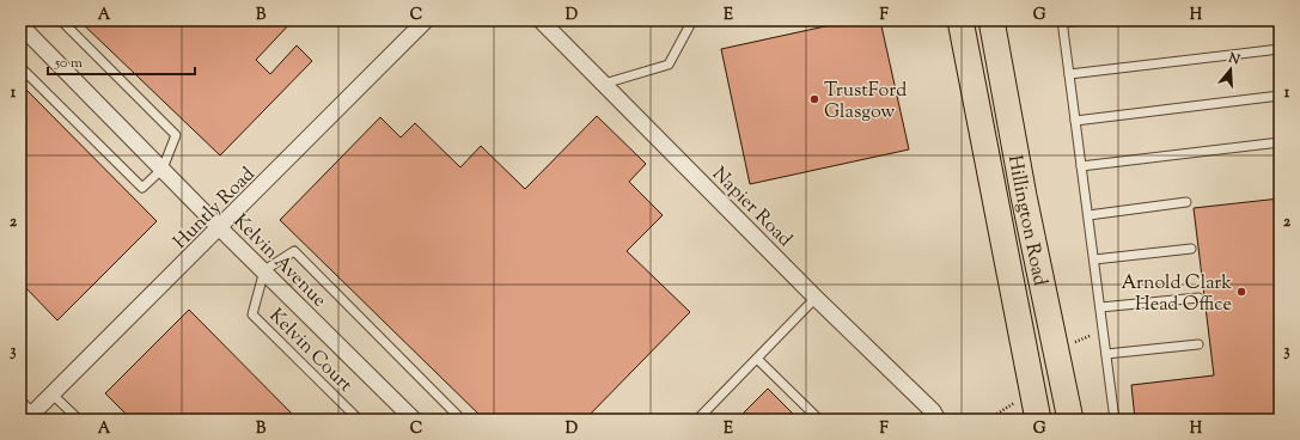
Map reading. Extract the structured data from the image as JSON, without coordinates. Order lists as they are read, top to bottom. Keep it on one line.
{"streets":{"main road":["Hillington Road"],"street":["Napier Road","Huntly Road","Kelvin Avenue"],"lane":["Kelvin Court"]},"crossings":[["Huntly Road","Kelvin Avenue"],["Kelvin Avenue","Kelvin Court"]],"places":["TrustFord Glasgow","Arnold Clark Head Office"],"scale_bar":"50 m","north":"top","grid":{"columns":["A","B","C","D","E","F","G","H"],"rows":["1","2","3"]}}
